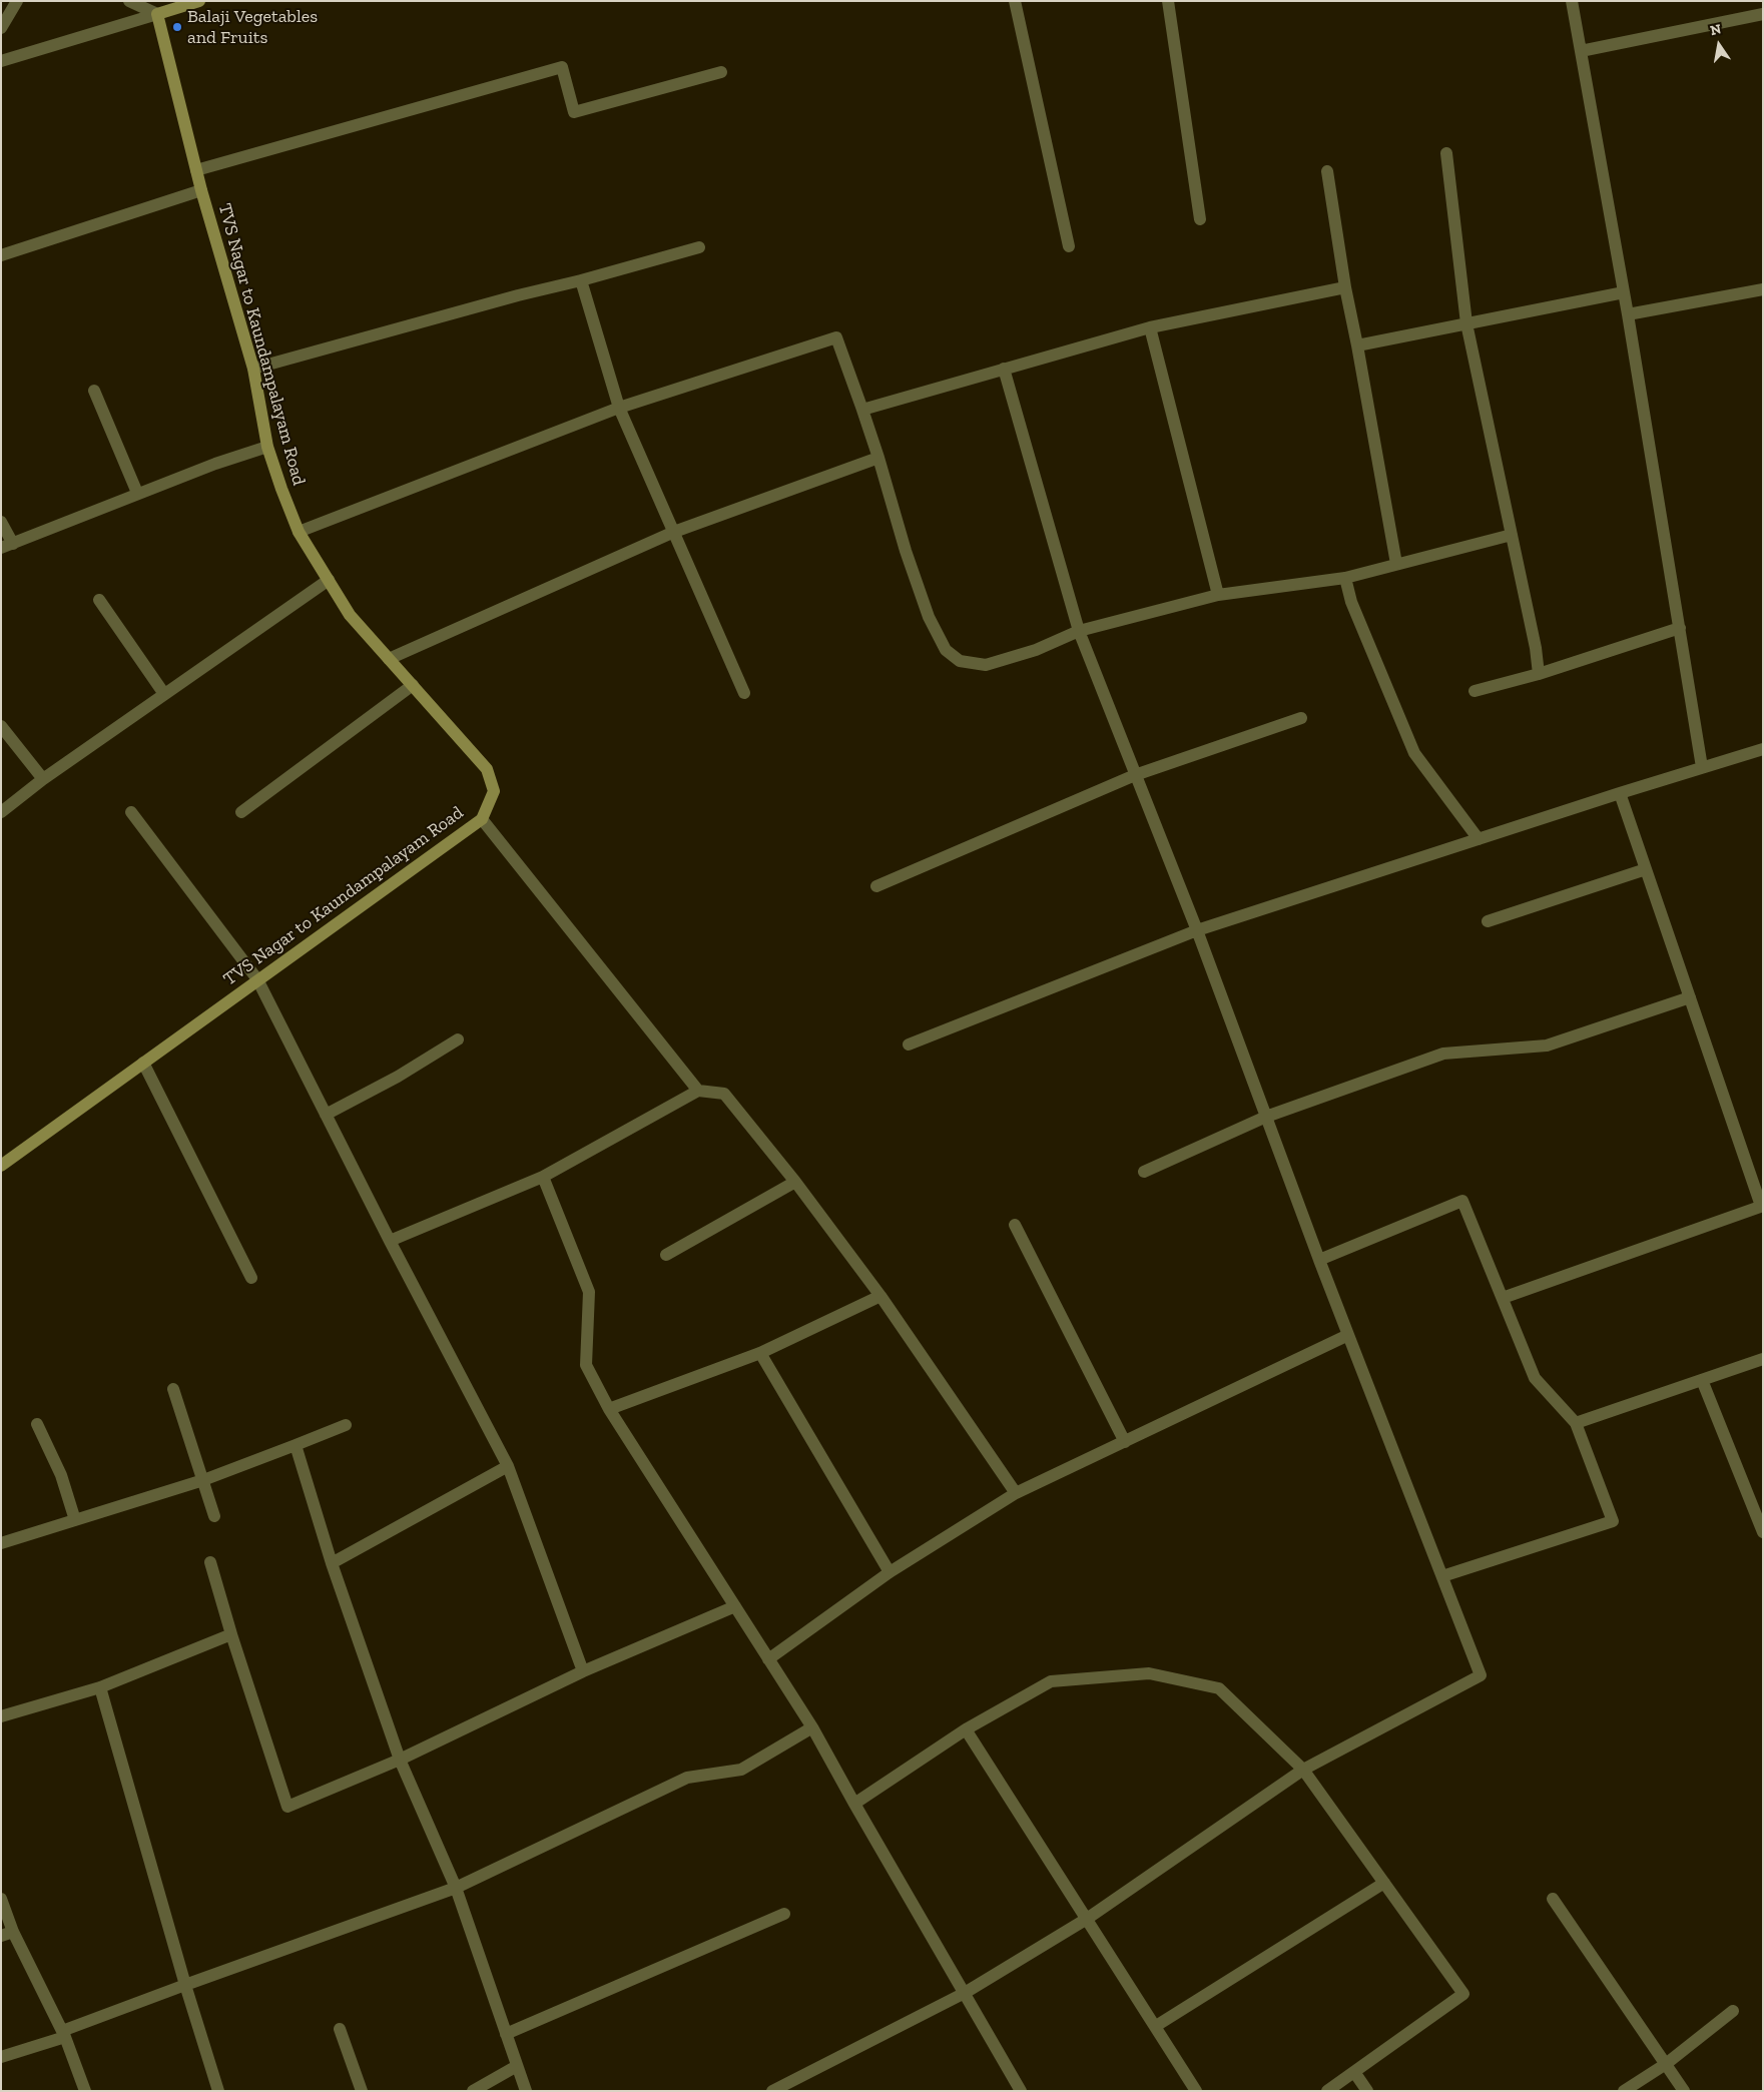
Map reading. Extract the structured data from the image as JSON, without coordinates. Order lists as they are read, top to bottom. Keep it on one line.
{"streets":{"street":["TVS Nagar to Kaundampalayam Road"]},"places":["Balaji Vegetables and Fruits"],"north":"top"}
